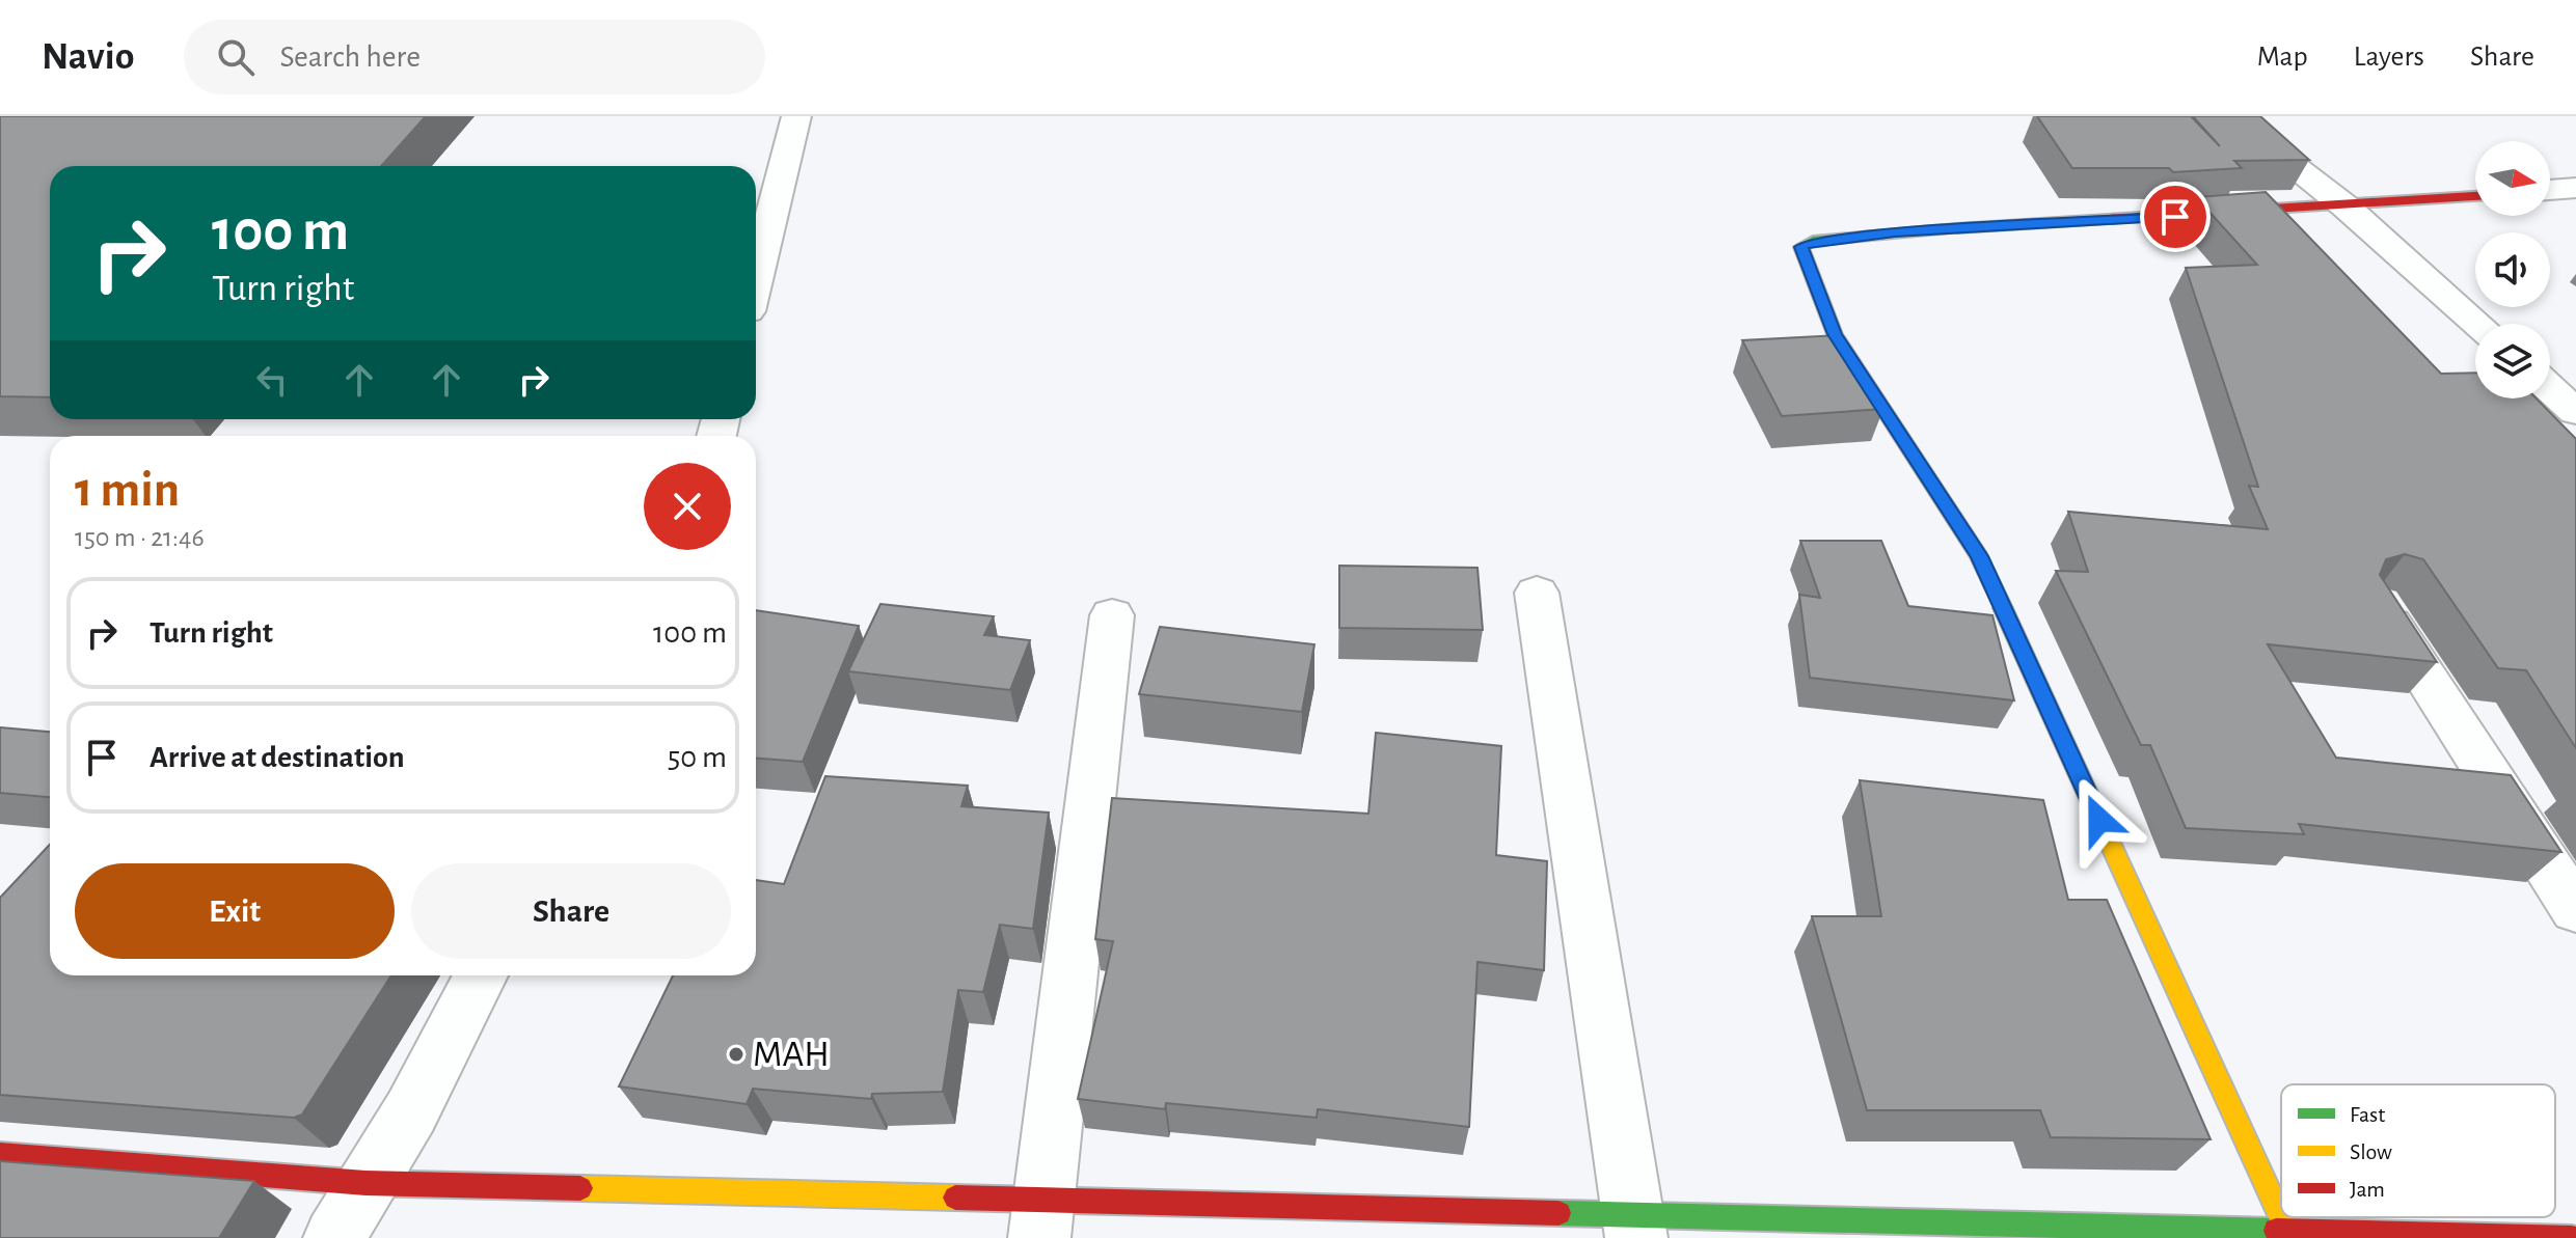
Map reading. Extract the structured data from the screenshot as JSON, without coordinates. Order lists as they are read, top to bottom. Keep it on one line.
{"places":["MAH"],"legend":["Fast","Slow","Jam"],"north":"right","page":{"header":"Navio","search":"Search here","nav":["Map","Layers","Share"],"turn":["100 m","Turn right"],"heading":["1 min","150 m · 21:46"],"list":[{"name":"Turn right","value":"100 m"},{"name":"Arrive at destination","value":"50 m"}],"buttons":["Exit","Share"]}}
